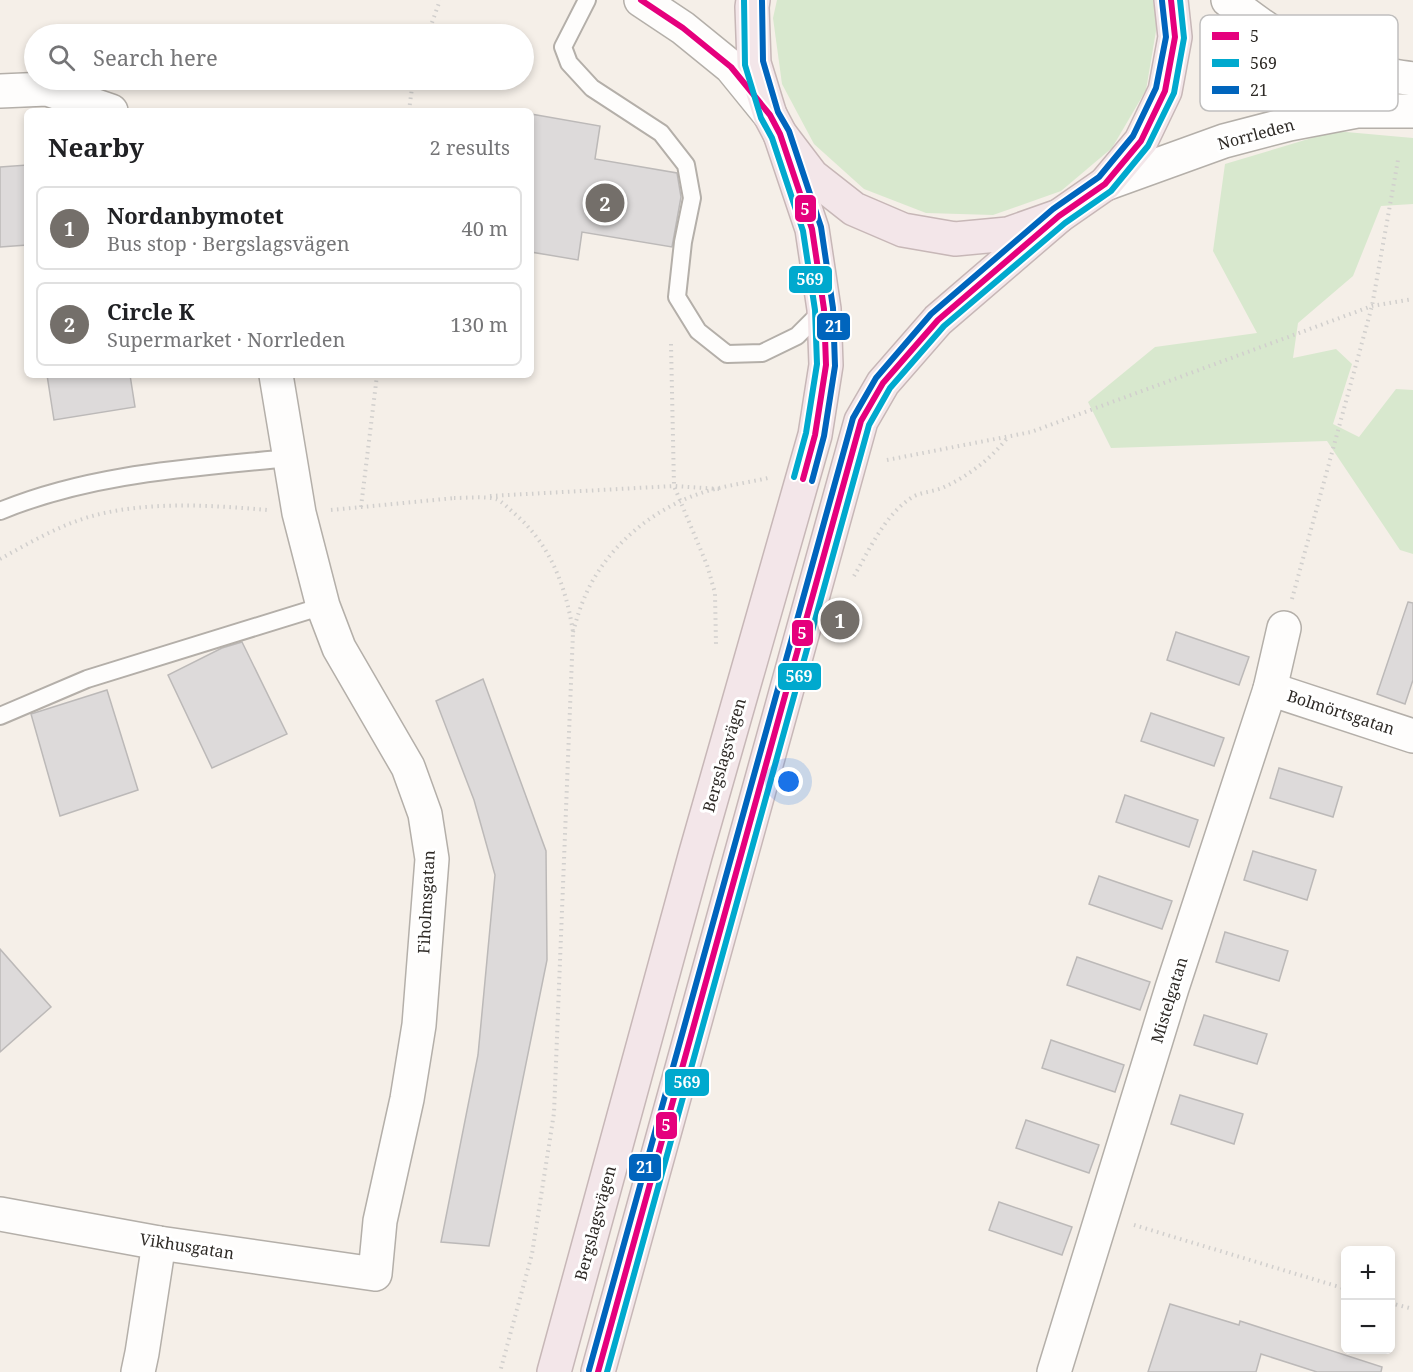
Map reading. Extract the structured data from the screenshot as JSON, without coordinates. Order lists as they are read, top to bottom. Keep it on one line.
{"streets":{"highway":["Bergslagsvägen"],"street":["Norrleden","Bolmörtsgatan","Fiholmsgatan","Mistelgatan","Vikhusgatan"]},"crossings":[["Bolmörtsgatan","Mistelgatan"],["Fiholmsgatan","Vikhusgatan"]],"lines":["transit line 5","transit line 569","transit line 21"],"legend":["5","569","21"],"page":{"search":"Search here","heading":["Nearby","2 results"],"pins":["2","1"],"list":[{"mark":"1","name":"Nordanbymotet","note":"Bus stop · Bergslagsvägen","value":"40 m"},{"mark":"2","name":"Circle K","note":"Supermarket · Norrleden","value":"130 m"}],"map_buttons":["+","−"]}}
